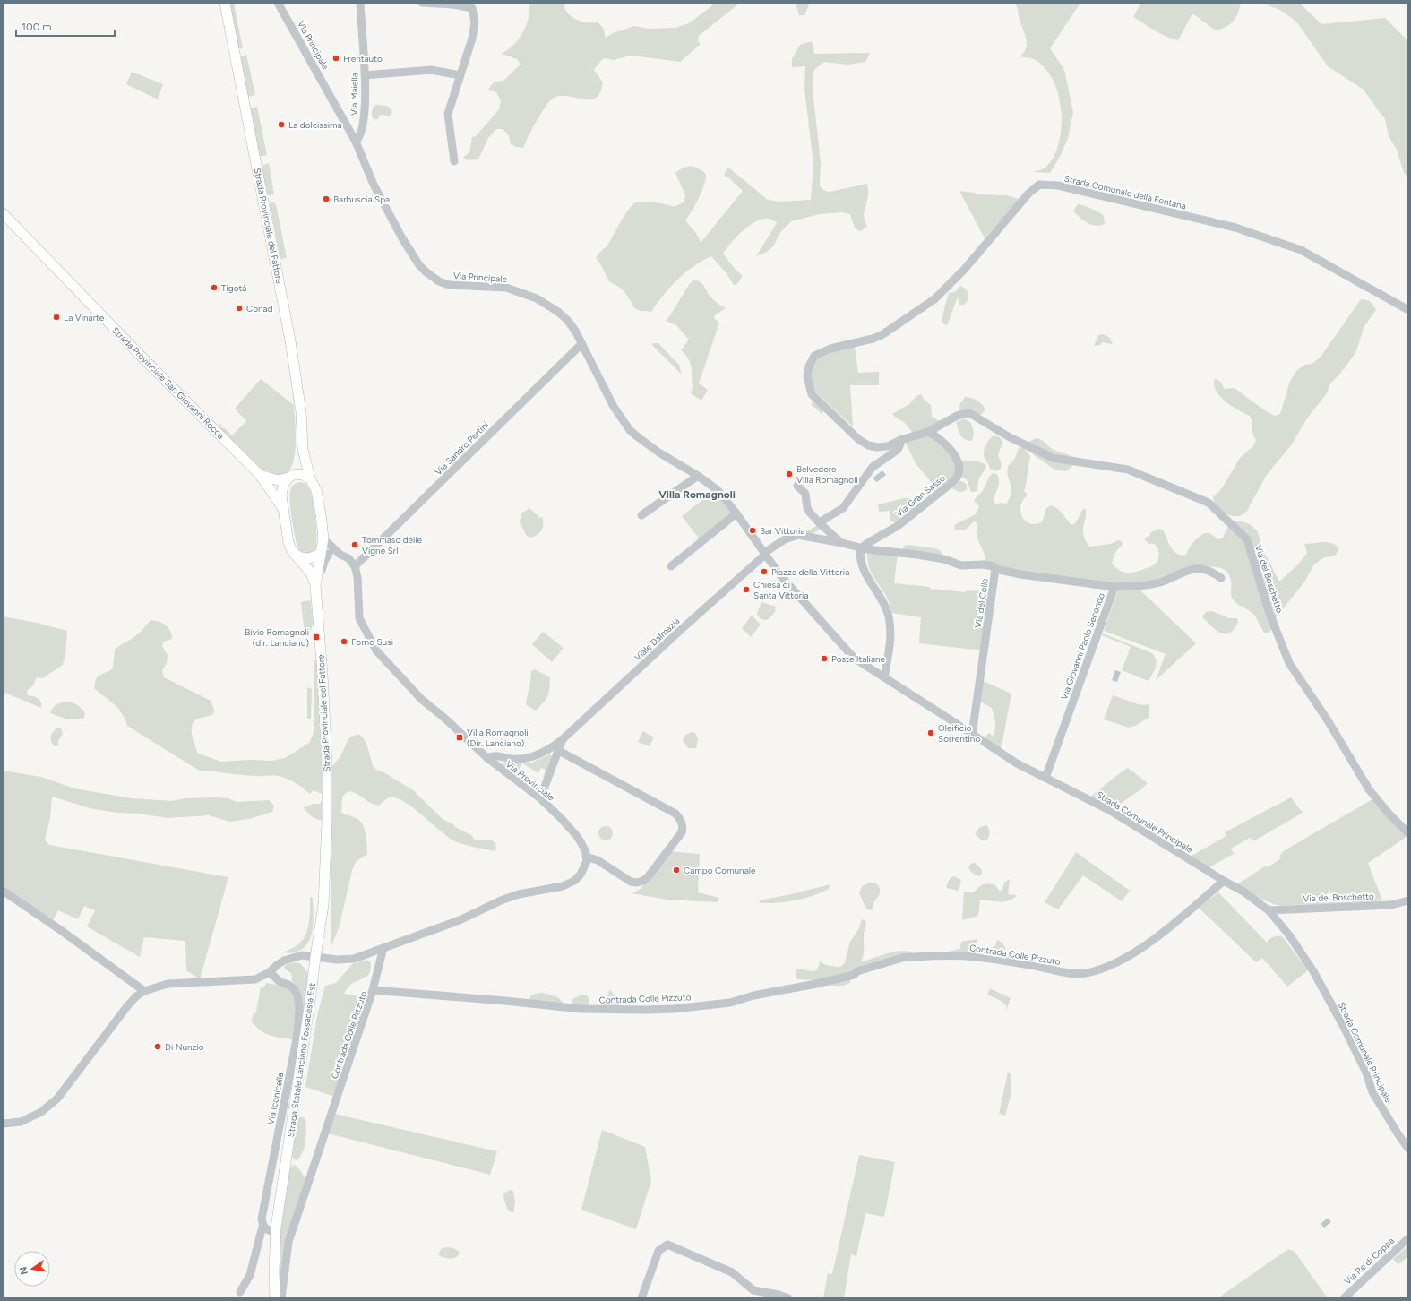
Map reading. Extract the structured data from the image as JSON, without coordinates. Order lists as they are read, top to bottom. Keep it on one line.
{"streets":{"main road":["Strada Provinciale del Fattore","Strada Provinciale San Giovanni Rocca","Strada Statale Lanciano Fossacesia Est"],"street":["Via Principale","Via Maiella","Strada Comunale della Fontana","Via Sandro Pertini","Via Gran Sasso","Via del Boschetto","Via del Colle","Viale Dalmazia","Via Giovanni Paolo Secondo","Via Provinciale","Strada Comunale Principale","Contrada Colle Pizzuto","Via Iconicella","Via Re di Coppa"]},"crossings":[["Via Principale","Via Maiella"],["Via Principale","Via Sandro Pertini"],["Via Principale","Viale Dalmazia"],["Via Principale","Strada Comunale Principale"],["Strada Provinciale del Fattore","Strada Provinciale San Giovanni Rocca"],["Strada Provinciale del Fattore","Strada Statale Lanciano Fossacesia Est"],["Via Sandro Pertini","Via Provinciale"],["Via Gran Sasso","Via del Boschetto"],["Via Gran Sasso","Via del Colle"],["Via del Boschetto","Strada Comunale Principale"],["Via del Colle","Viale Dalmazia"],["Via del Colle","Strada Comunale Principale"],["Viale Dalmazia","Via Provinciale"],["Viale Dalmazia","Strada Comunale Principale"],["Via Giovanni Paolo Secondo","Strada Comunale Principale"],["Strada Comunale Principale","Contrada Colle Pizzuto"]],"districts":["Villa Romagnoli"],"places":{"other":["Frentauto","La dolcissima","Barbuscia Spa","Tigotà","Conad","La Vinarte","Belvedere Villa Romagnoli","Bar Vittoria","Tommaso delle Vigne Srl","Piazza della Vittoria","Chiesa di Santa Vittoria","Forno Susi","Poste Italiane","Oleificio Sorrentino","Campo Comunale","Di Nunzio"],"transit":["Bivio Romagnoli (dir. Lanciano)","Villa Romagnoli (Dir. Lanciano)"]},"scale_bar":"100 m","north":"left"}
